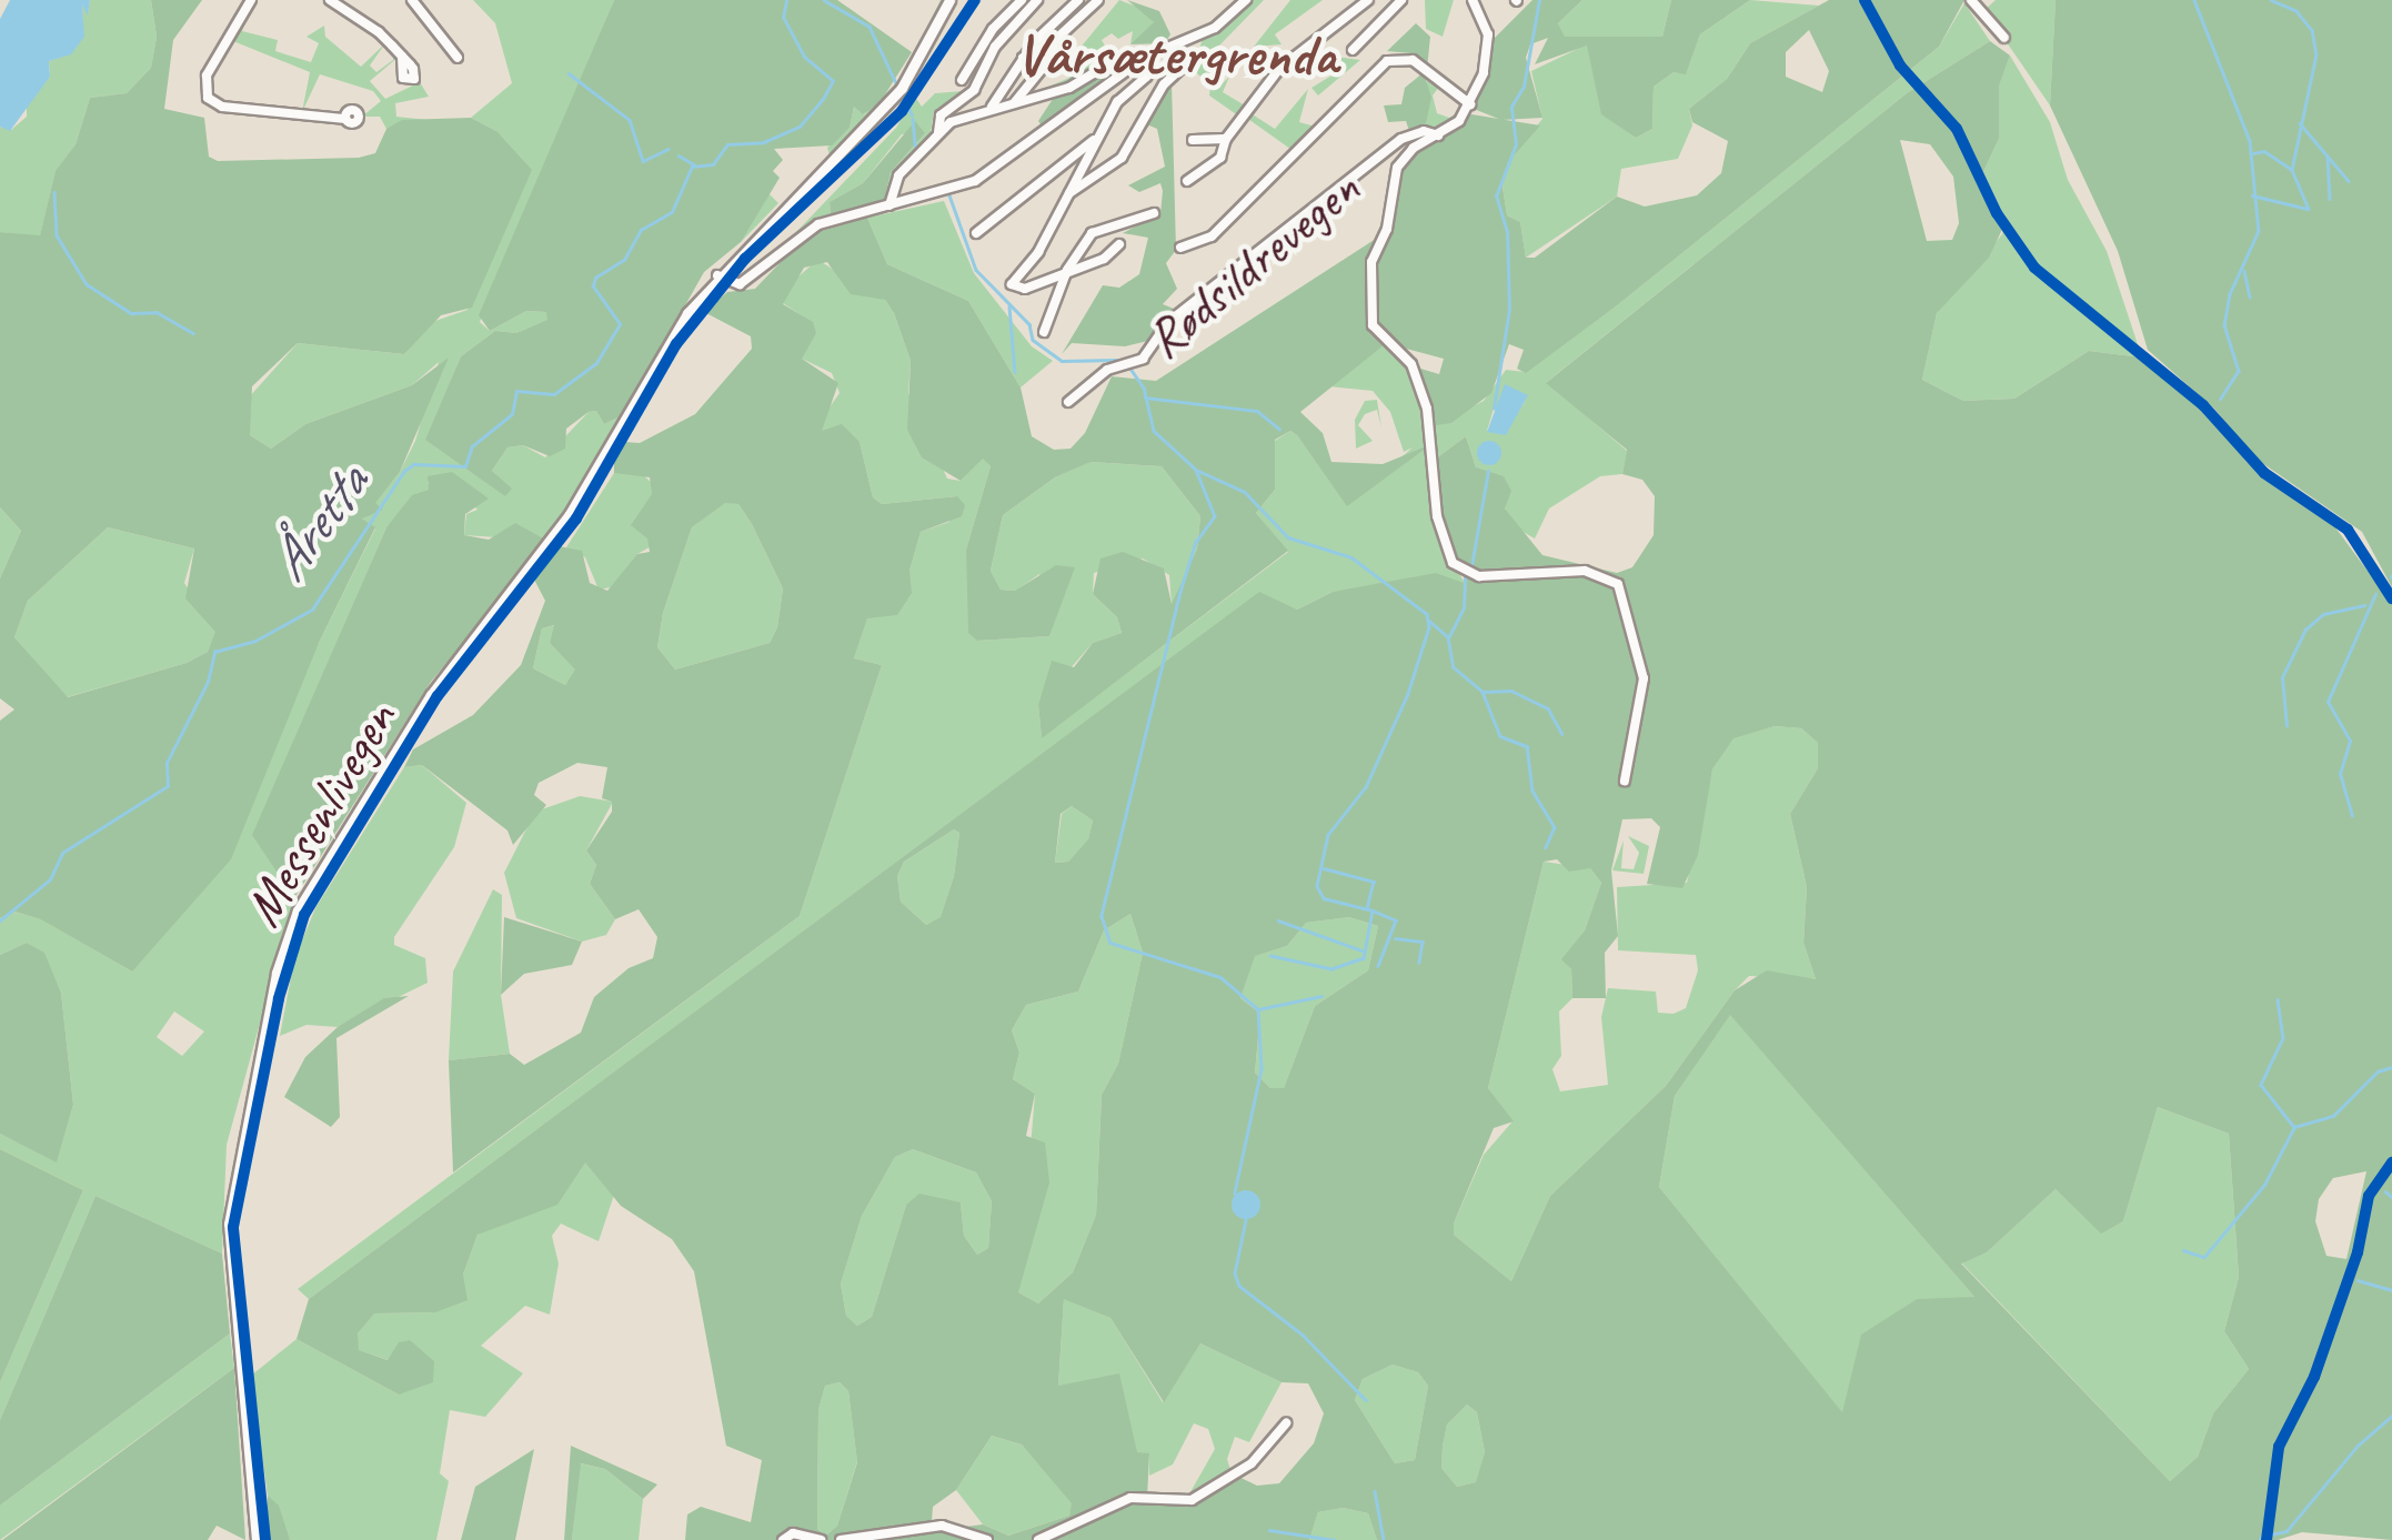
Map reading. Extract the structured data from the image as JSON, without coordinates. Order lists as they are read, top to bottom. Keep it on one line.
{"streets":{"main road":["Messenlivegen"],"street":["Rødsildrevegen"]},"districts":["Vårsætergrenda"],"water":["Åretta"]}
